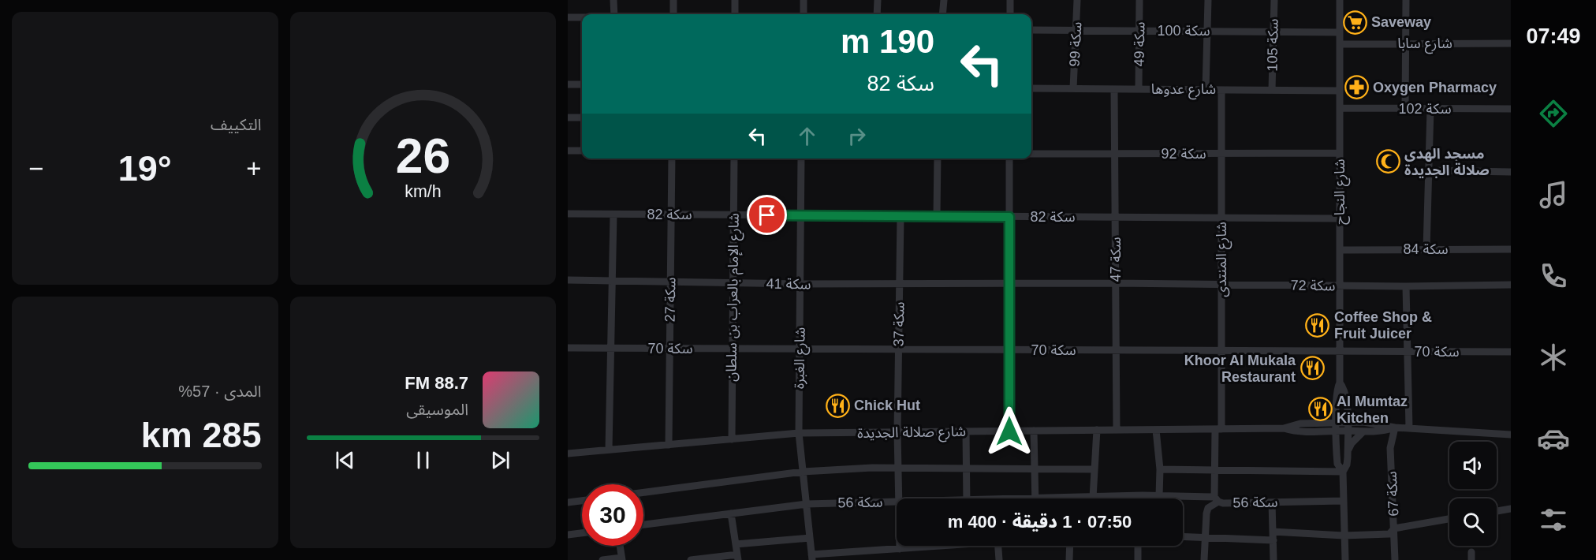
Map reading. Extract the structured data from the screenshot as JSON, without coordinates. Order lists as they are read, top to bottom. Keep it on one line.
{"streets":{"street":["سكة 100","شارع سابا","سكة 99","سكة 49","سكة 105","شارع عدوها","سكة 102","سكة 92","شارع النجاح","سكة 82","سكة 84","سكة 47","شارع المنتدى","سكة 41","سكة 72","شارع الإمام بالعراب بن سلطان","سكة 27","سكة 37","سكة 70","شارع الغبرة","شارع صلالة الجديدة","سكة 67","سكة 56"]},"crossings":[["سكة 100","سكة 99"],["سكة 100","سكة 49"],["سكة 100","سكة 105"],["سكة 100","شارع النجاح"],["شارع سابا","شارع النجاح"],["سكة 99","شارع عدوها"],["سكة 49","شارع عدوها"],["سكة 105","شارع عدوها"],["شارع عدوها","شارع النجاح"],["شارع عدوها","سكة 47"],["شارع عدوها","شارع المنتدى"],["سكة 102","شارع النجاح"],["سكة 92","شارع النجاح"],["سكة 92","سكة 47"],["سكة 92","شارع المنتدى"],["شارع النجاح","سكة 82"],["شارع النجاح","سكة 84"],["شارع النجاح","سكة 72"],["شارع النجاح","سكة 70"],["شارع النجاح","شارع صلالة الجديدة"],["شارع النجاح","سكة 56"],["سكة 82","سكة 47"],["سكة 82","شارع المنتدى"],["سكة 82","شارع الإمام بالعراب بن سلطان"],["سكة 82","سكة 27"],["سكة 82","سكة 37"],["سكة 82","شارع الغبرة"],["سكة 47","سكة 41"],["سكة 47","سكة 72"],["سكة 47","سكة 70"],["سكة 47","شارع صلالة الجديدة"],["شارع المنتدى","سكة 72"],["شارع المنتدى","سكة 70"],["شارع المنتدى","شارع صلالة الجديدة"],["شارع المنتدى","سكة 56"],["سكة 41","سكة 72"],["سكة 41","شارع الإمام بالعراب بن سلطان"],["سكة 41","سكة 27"],["سكة 41","سكة 37"],["سكة 41","شارع الغبرة"],["شارع الإمام بالعراب بن سلطان","سكة 70"],["شارع الإمام بالعراب بن سلطان","شارع صلالة الجديدة"],["سكة 27","سكة 70"],["سكة 27","شارع صلالة الجديدة"],["سكة 37","سكة 70"],["سكة 37","شارع صلالة الجديدة"],["سكة 70","شارع الغبرة"],["شارع الغبرة","شارع صلالة الجديدة"],["شارع الغبرة","سكة 56"],["شارع صلالة الجديدة","سكة 67"]],"places":{"supermarket":["Saveway"],"pharmacy":["Oxygen Pharmacy"],"mosque":["مسجد الهدى صلالة الجديدة"],"restaurant":["Coffee Shop & Fruit Juicer","Khoor Al Mukala Restaurant","Chick Hut","Al Mumtaz Kitchen"]},"page":{"tabs":"07:49","tile":["التكييف",["المدى · 57%","285 km"]],"turn":["190 m","سكة 82"],"heat":["−","19°","+"],"song":["88.7 FM","الموسيقى"],"limit":"30","trip":"07:50 · 1 دقيقة · 400 m","gauge":["26","km/h"]}}
